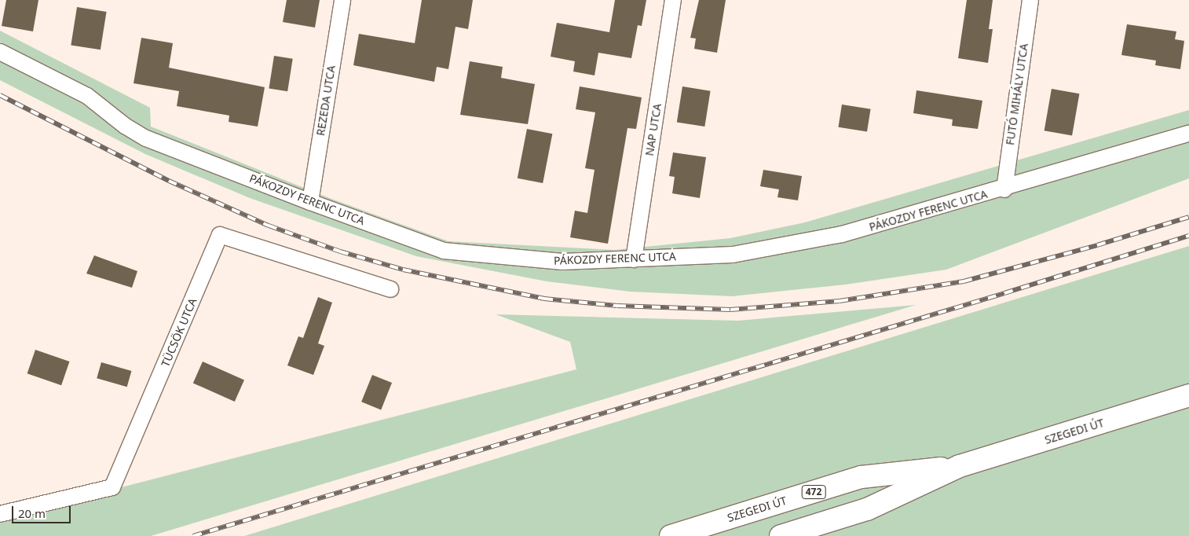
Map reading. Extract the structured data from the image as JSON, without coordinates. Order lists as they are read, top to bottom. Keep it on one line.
{"streets":{"main road":["SZEGEDI ÚT","472"],"street":["FUTÓ MIHÁLY UTCA","REZEDA UTCA","NAP UTCA","PÁKOZDY FERENC UTCA","TÜCSÖK UTCA"]},"crossings":[["FUTÓ MIHÁLY UTCA","PÁKOZDY FERENC UTCA"],["REZEDA UTCA","PÁKOZDY FERENC UTCA"],["NAP UTCA","PÁKOZDY FERENC UTCA"]],"scale_bar":"20 m"}
